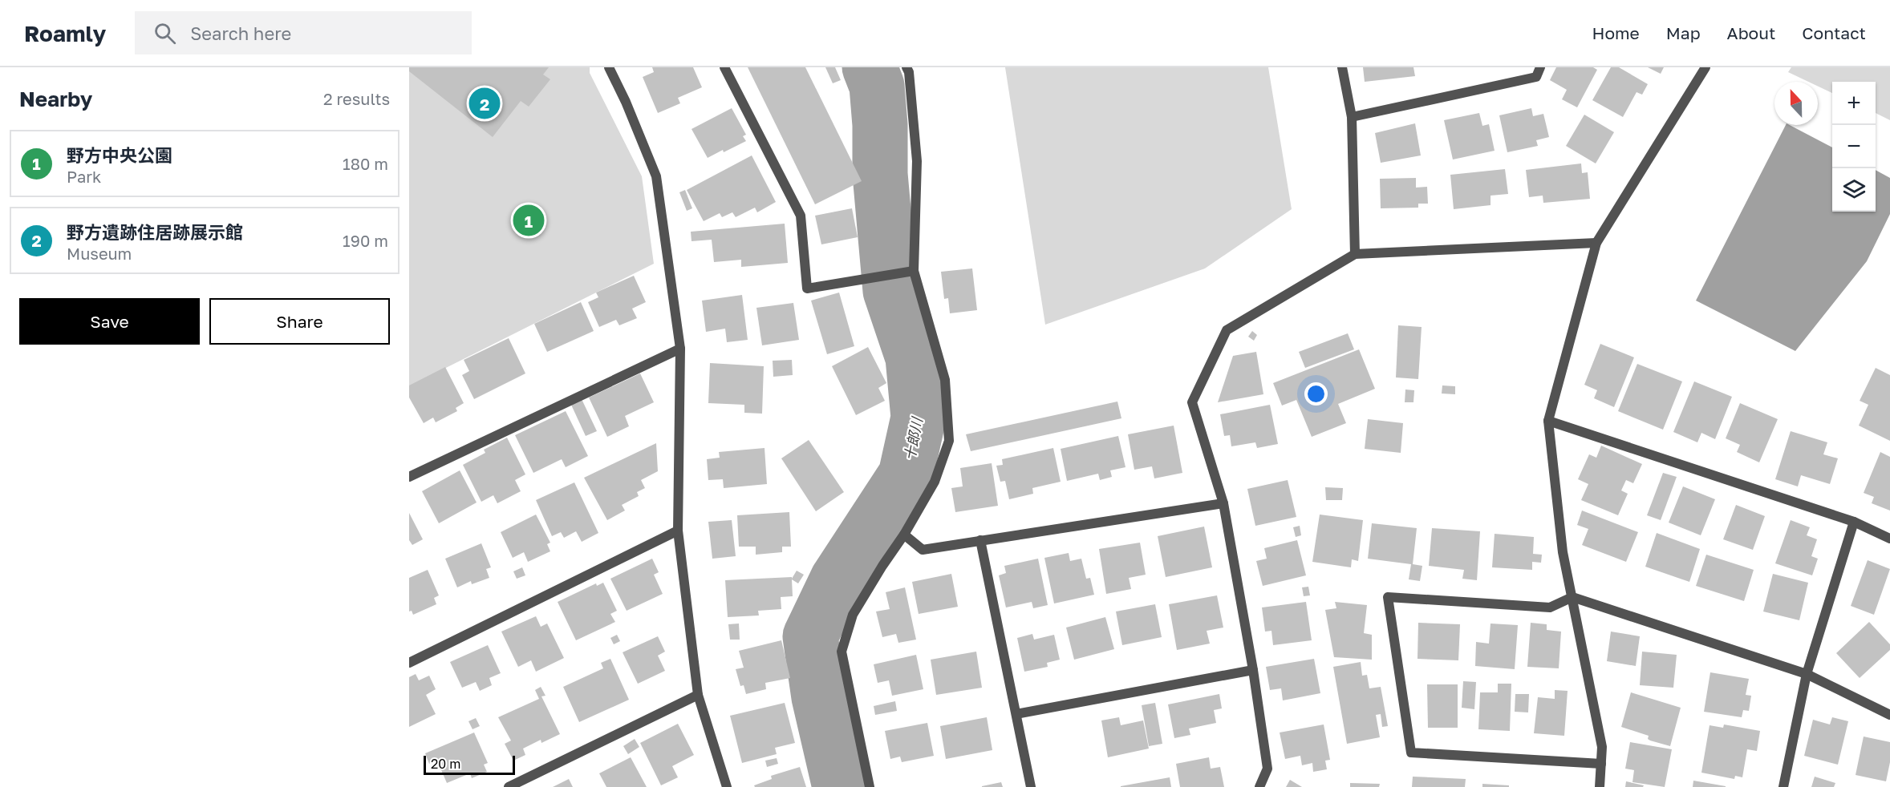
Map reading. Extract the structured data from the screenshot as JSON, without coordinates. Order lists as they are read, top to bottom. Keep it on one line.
{"water":["十郎川"],"scale_bar":"20 m","north":"top","page":{"header":"Roamly","search":"Search here","nav":["Home","Map","About","Contact"],"heading":["Nearby","2 results"],"map_buttons":["+","−"],"pins":["2","1"],"list":[{"mark":"1","name":"野方中央公園","note":"Park","value":"180 m"},{"mark":"2","name":"野方遺跡住居跡展示館","note":"Museum","value":"190 m"}],"buttons":["Save","Share"],"scale":"20 m"}}
